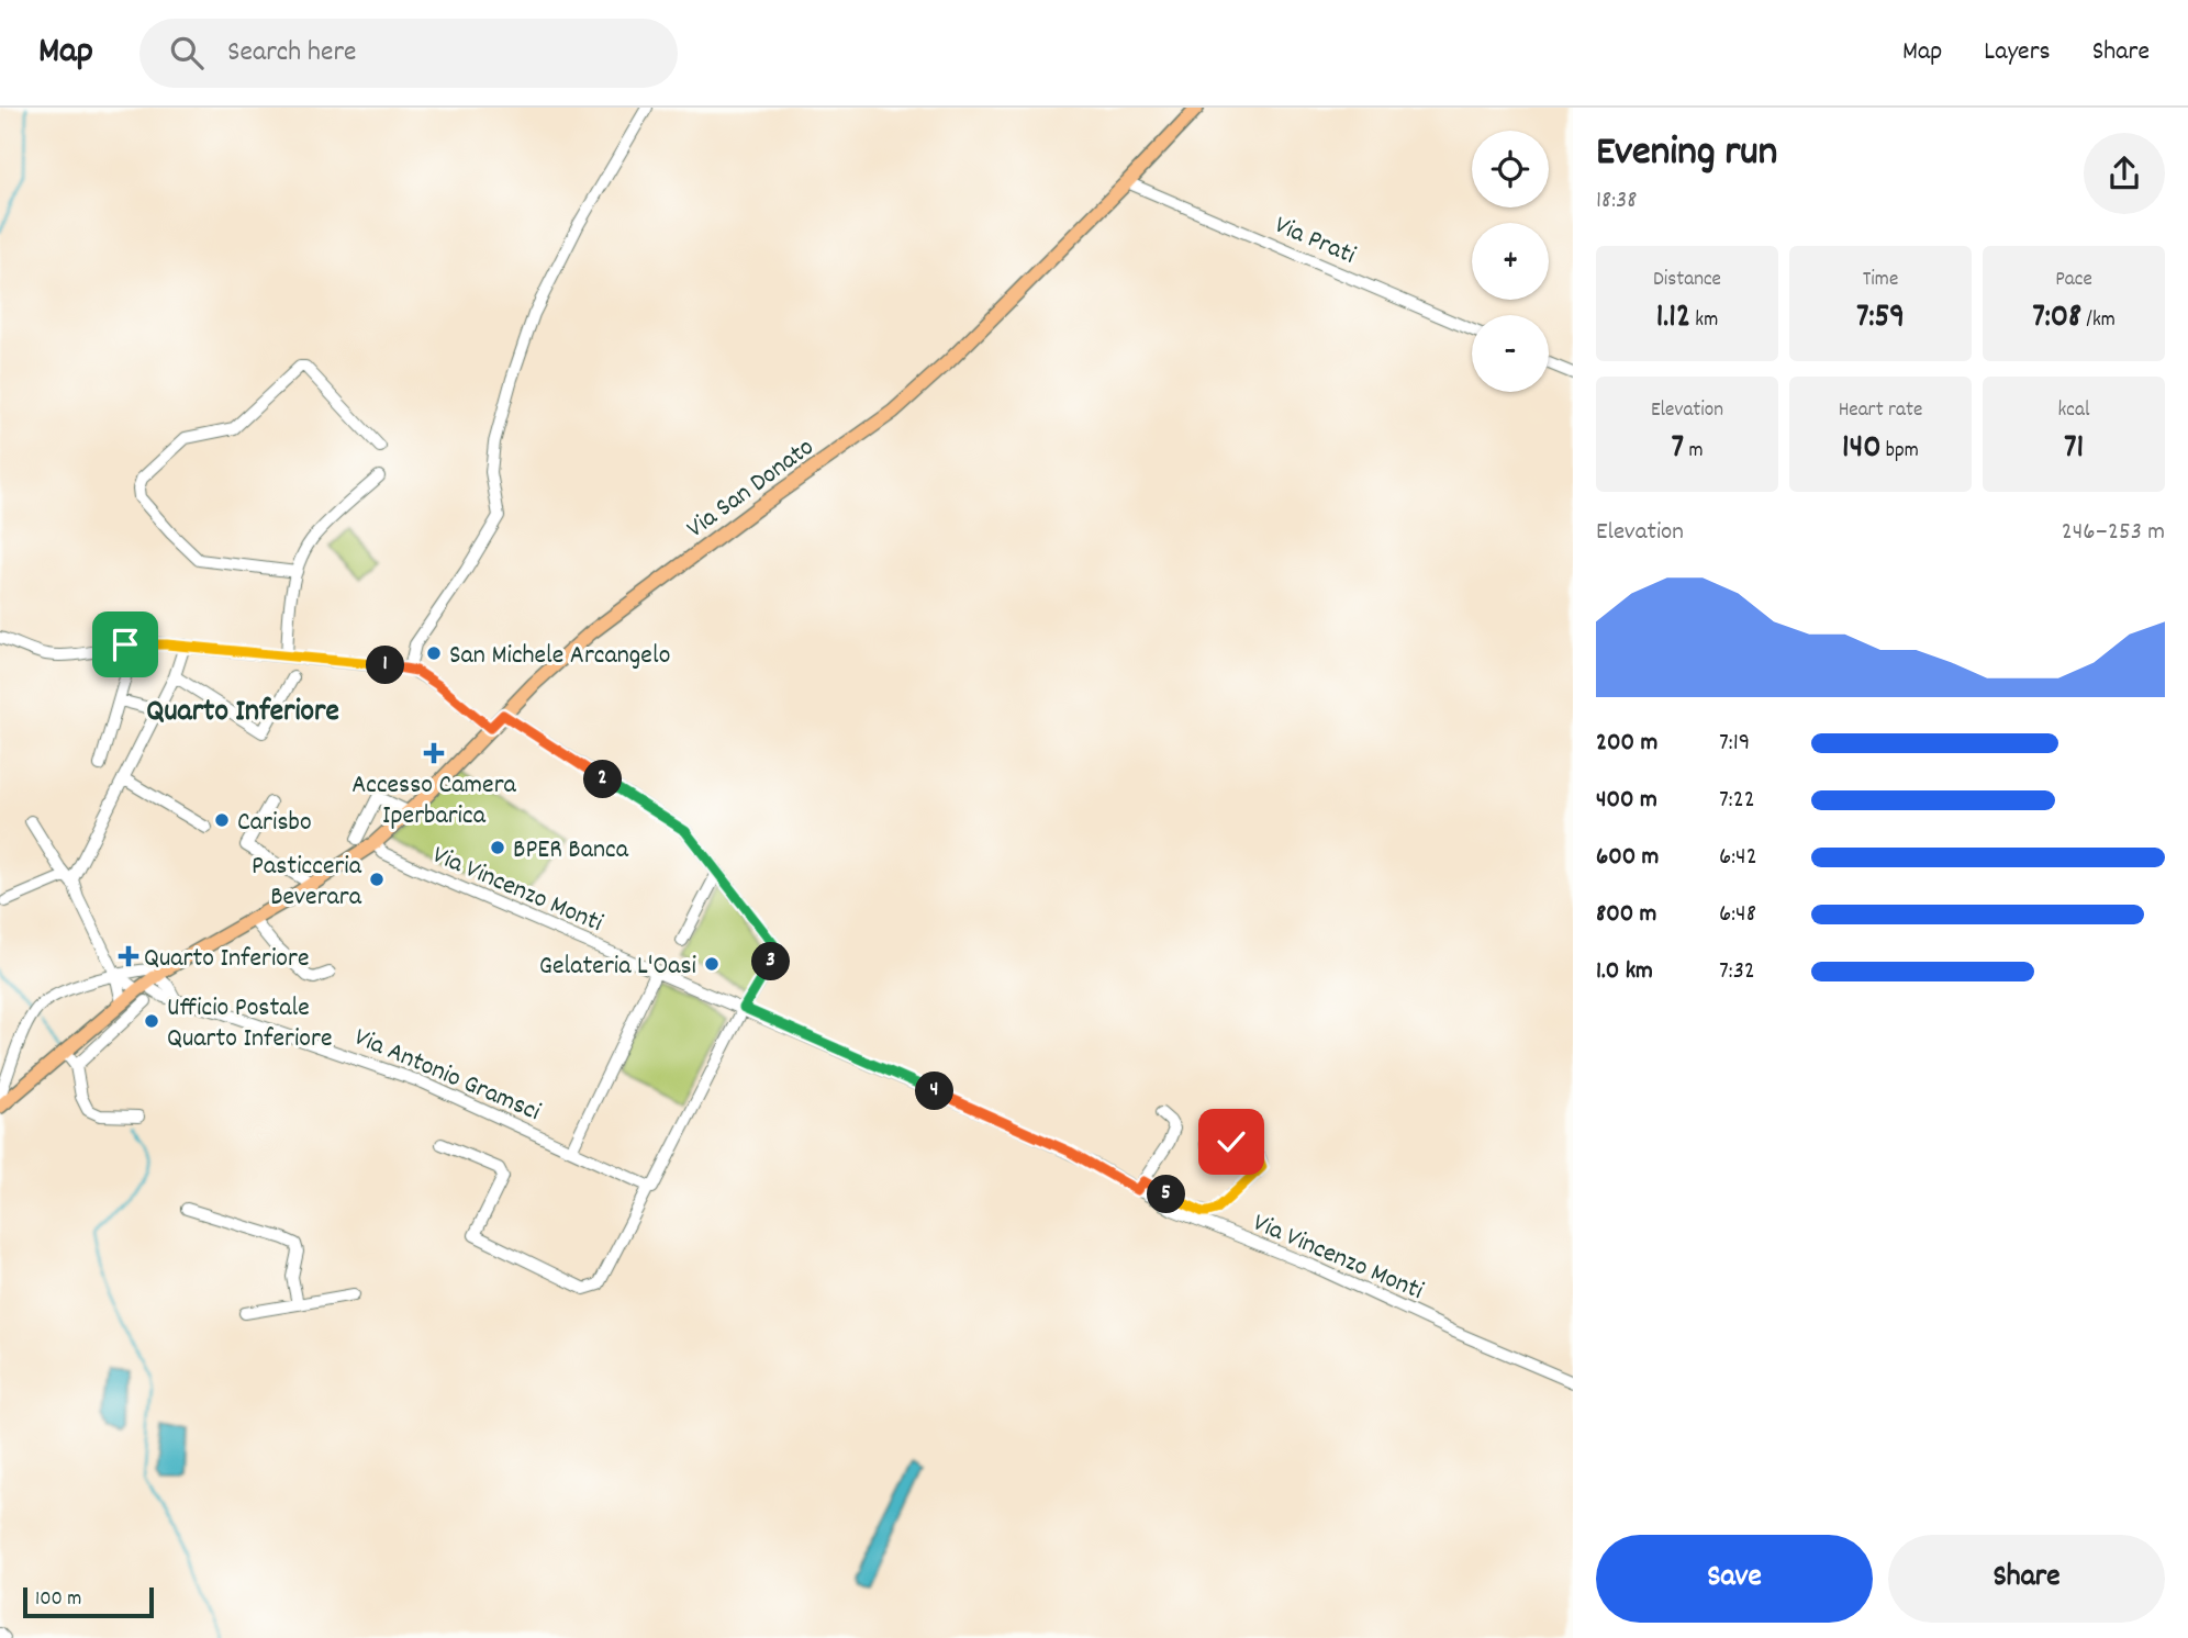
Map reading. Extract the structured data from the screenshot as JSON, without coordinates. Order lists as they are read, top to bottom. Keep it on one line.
{"streets":{"main road":["Via San Donato"],"street":["Via Prati","Via Vincenzo Monti","Via Antonio Gramsci"]},"crossings":[["Via Prati","Via San Donato"],["Via San Donato","Via Vincenzo Monti"],["Via San Donato","Via Antonio Gramsci"]],"districts":["Quarto Inferiore"],"places":{"other":["San Michele Arcangelo","Carisbo","BPER Banca","Pasticceria Beverara","Gelateria L'Oasi","Ufficio Postale Quarto Inferiore"],"health":["Accesso Camera Iperbarica","Quarto Inferiore"]},"scale_bar":"100 m","page":{"header":"Map","search":"Search here","nav":["Map","Layers","Share"],"heading":["Evening run","18:38"],"map_buttons":["+","−"],"stats":[["Distance","1.12 km"],["Time","7:59"],["Pace","7:08 /km"],["Elevation","7 m"],["Heart rate","140 bpm"],["kcal","71"]],"chart":["Elevation","246–253 m"],"pins":["1","2","3","4","5"],"list":[{"name":"200 m","note":"7:19"},{"name":"400 m","note":"7:22"},{"name":"600 m","note":"6:42"},{"name":"800 m","note":"6:48"},{"name":"1.0 km","note":"7:32"}],"buttons":["Save","Share"],"scale":"100 m"}}
